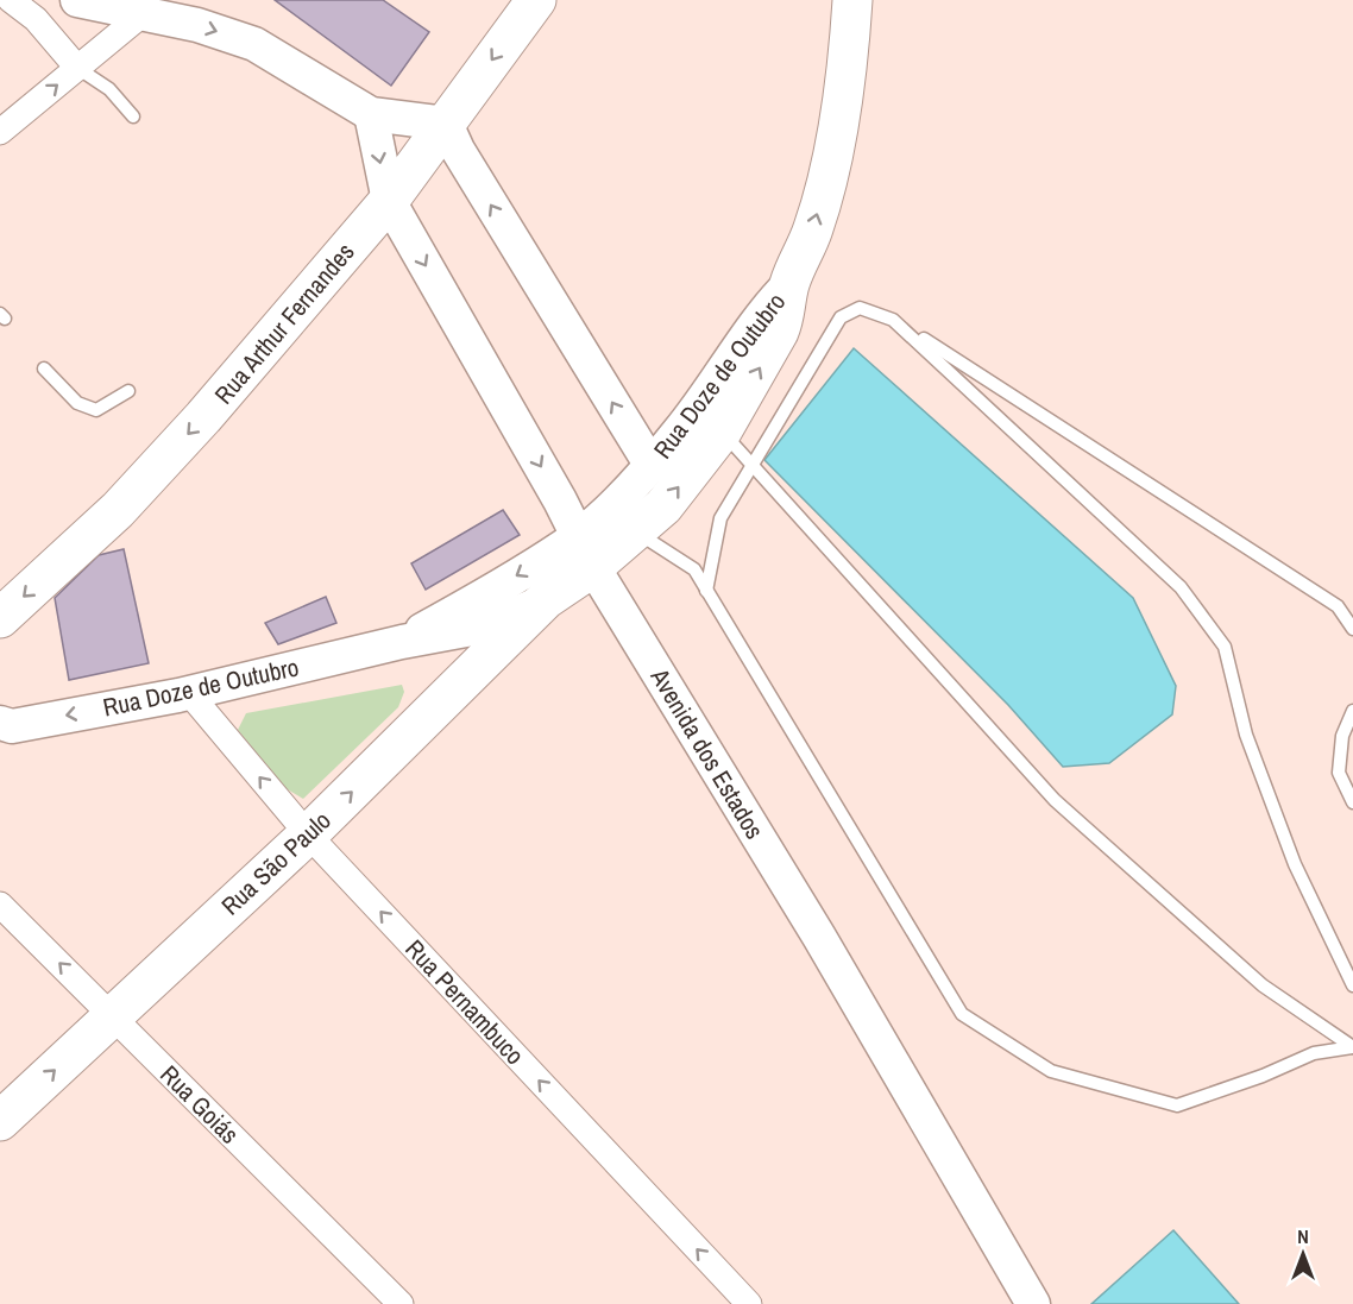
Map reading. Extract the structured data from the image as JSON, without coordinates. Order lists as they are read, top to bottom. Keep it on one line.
{"streets":{"main road":["Rua Arthur Fernandes","Rua Doze de Outubro","Avenida dos Estados","Rua São Paulo"],"street":["Rua Pernambuco","Rua Goiás"]},"crossings":[["Rua Arthur Fernandes","Avenida dos Estados"],["Rua Doze de Outubro","Avenida dos Estados"],["Rua Doze de Outubro","Rua São Paulo"],["Rua Doze de Outubro","Rua Pernambuco"],["Rua São Paulo","Rua Pernambuco"],["Rua São Paulo","Rua Goiás"]],"one_way":["Rua Arthur Fernandes","Rua São Paulo","Rua Pernambuco"],"north":"top"}
